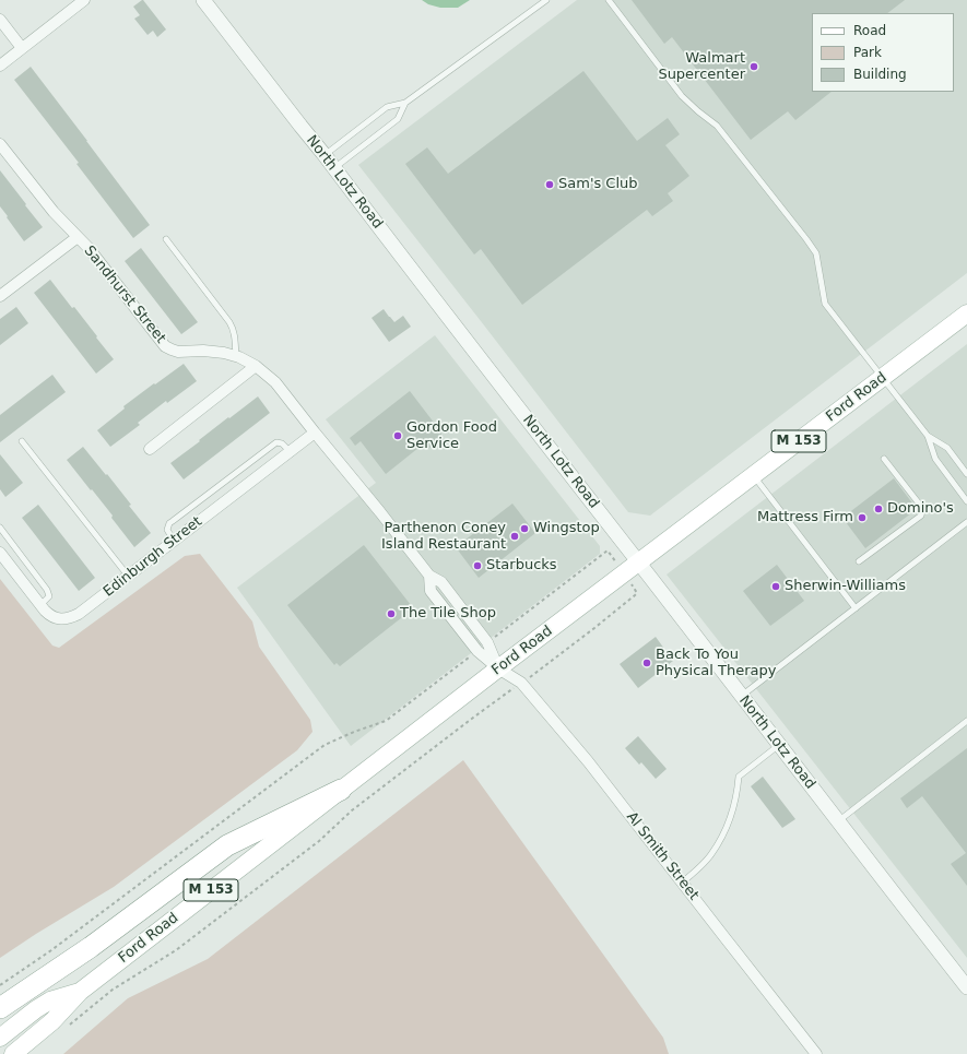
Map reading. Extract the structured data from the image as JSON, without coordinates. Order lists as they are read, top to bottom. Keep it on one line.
{"streets":{"main road":["Ford Road","M 153"],"street":["North Lotz Road","Sandhurst Street","Edinburgh Street","Al Smith Street"]},"crossings":[["North Lotz Road","Ford Road"],["Sandhurst Street","Ford Road"],["Sandhurst Street","Edinburgh Street"],["Sandhurst Street","Al Smith Street"],["Ford Road","Al Smith Street"]],"places":["Walmart Supercenter","Sam's Club","Gordon Food Service","Domino's","Mattress Firm","Wingstop","Parthenon Coney Island Restaurant","Starbucks","Sherwin-Williams","The Tile Shop","Back To You Physical Therapy"],"legend":["Road","Park","Building"]}
